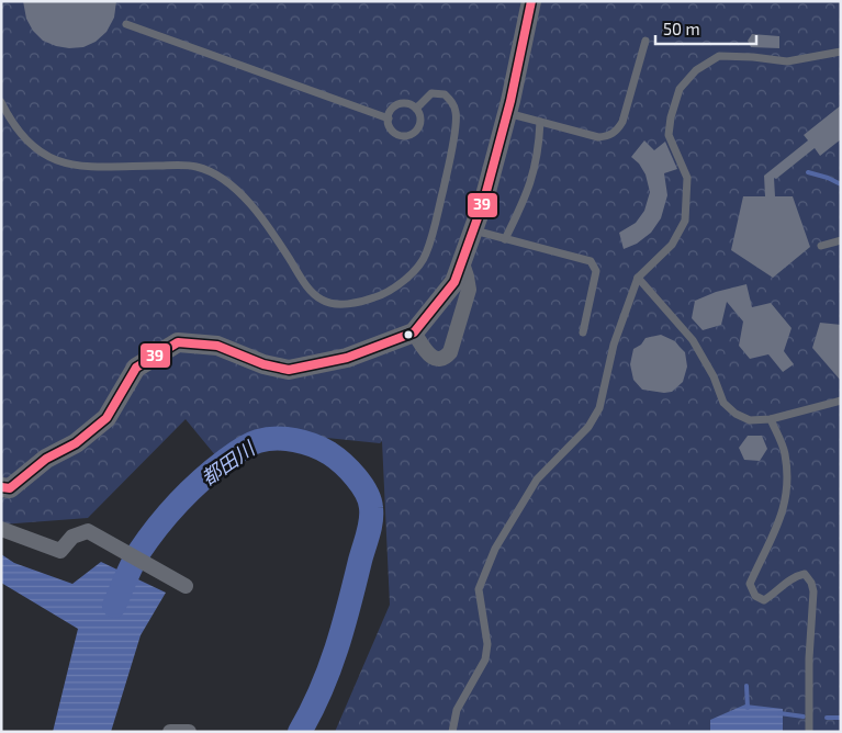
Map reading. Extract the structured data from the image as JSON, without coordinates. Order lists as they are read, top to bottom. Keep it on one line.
{"water":["都田川"],"lines":["transit line 39"],"scale_bar":"50 m"}
